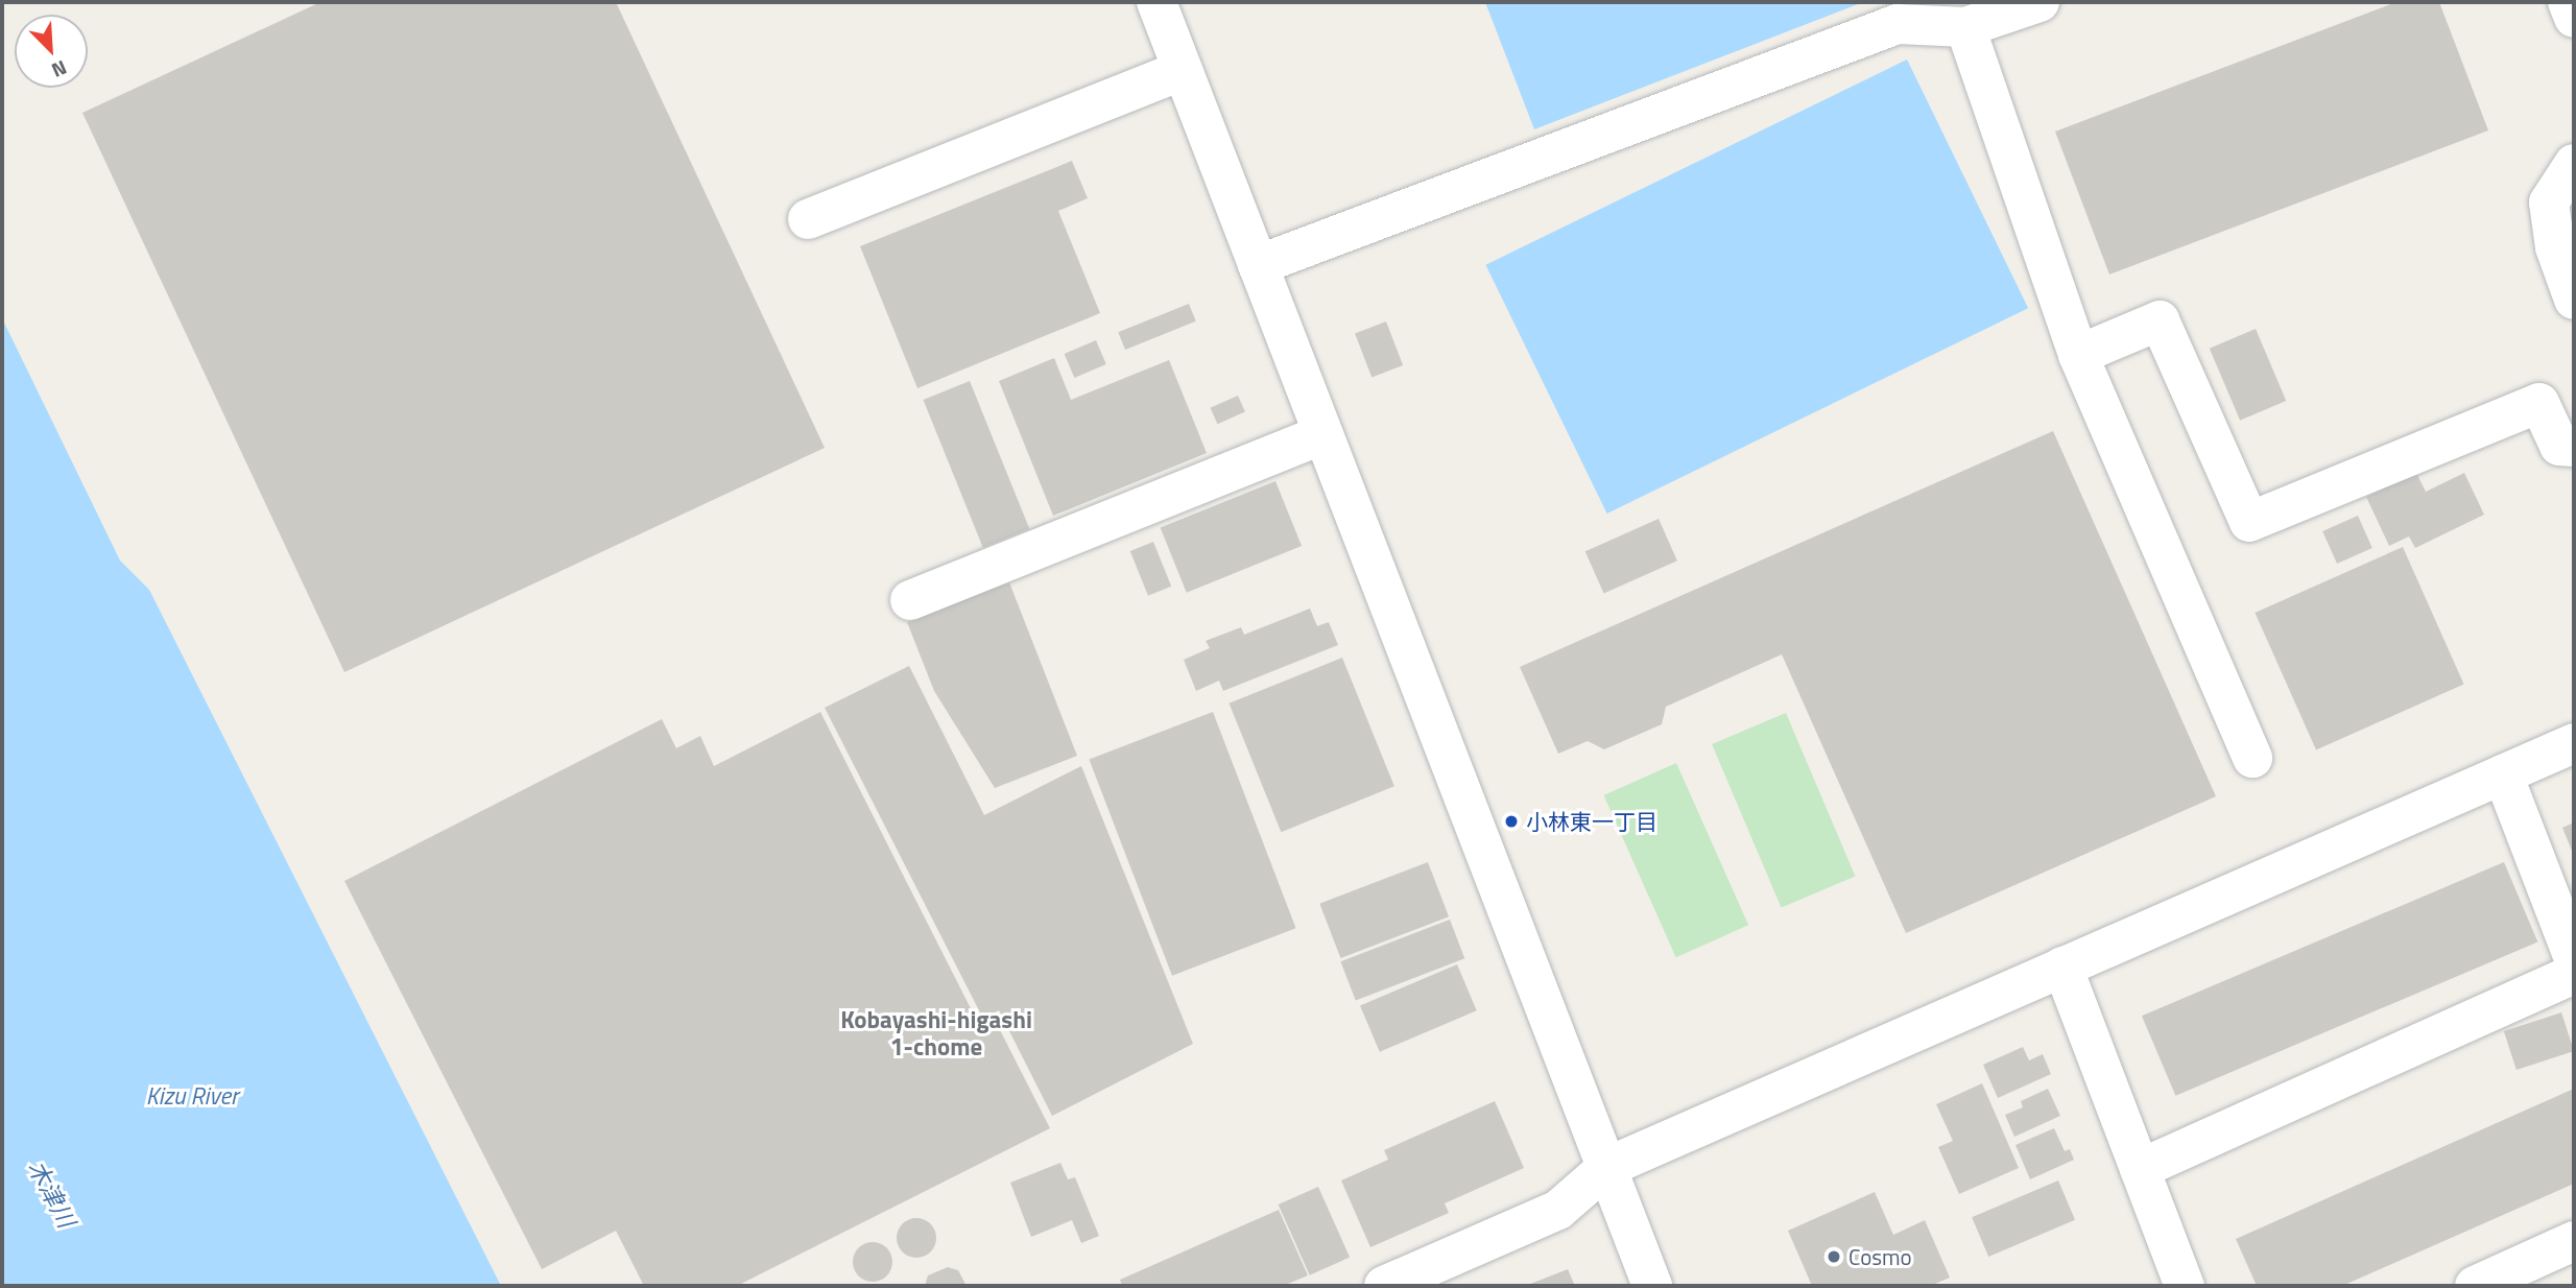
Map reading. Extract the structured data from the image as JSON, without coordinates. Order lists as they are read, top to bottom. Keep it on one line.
{"districts":["Kobayashi-higashi 1-chome"],"water":["Kizu River","木津川"],"places":["小林東一丁目","Cosmo"],"north":"bottom right"}
